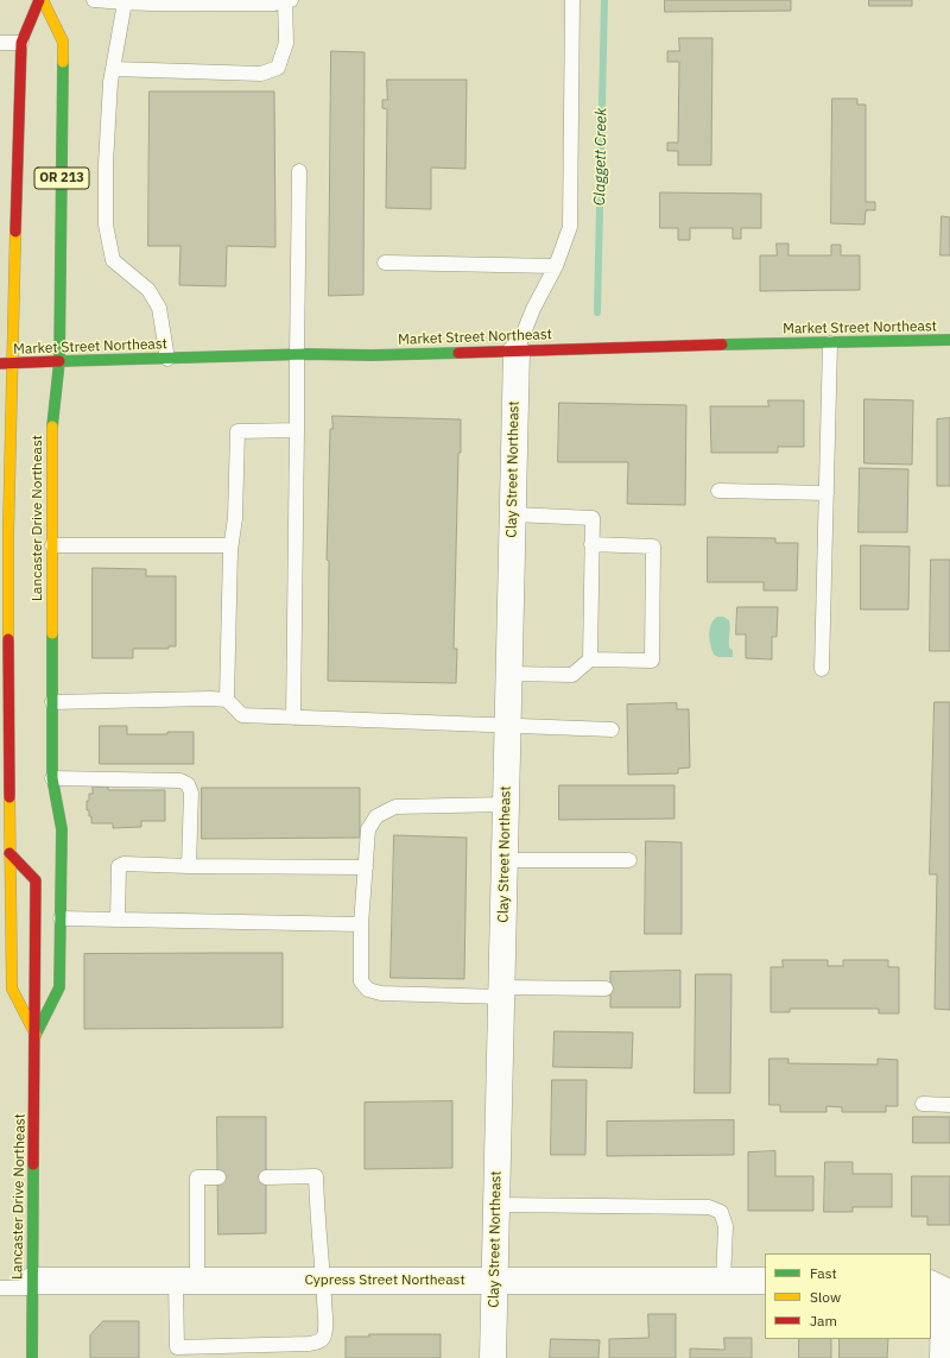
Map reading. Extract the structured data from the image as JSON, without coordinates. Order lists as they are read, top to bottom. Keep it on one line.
{"streets":{"main road":["OR 213","Market Street Northeast","Lancaster Drive Northeast"],"street":["Clay Street Northeast","Cypress Street Northeast"]},"crossings":[["Market Street Northeast","Clay Street Northeast"],["Market Street Northeast","Lancaster Drive Northeast"],["Clay Street Northeast","Cypress Street Northeast"],["Lancaster Drive Northeast","Cypress Street Northeast"]],"water":["Claggett Creek"],"legend":["Fast","Slow","Jam"]}
